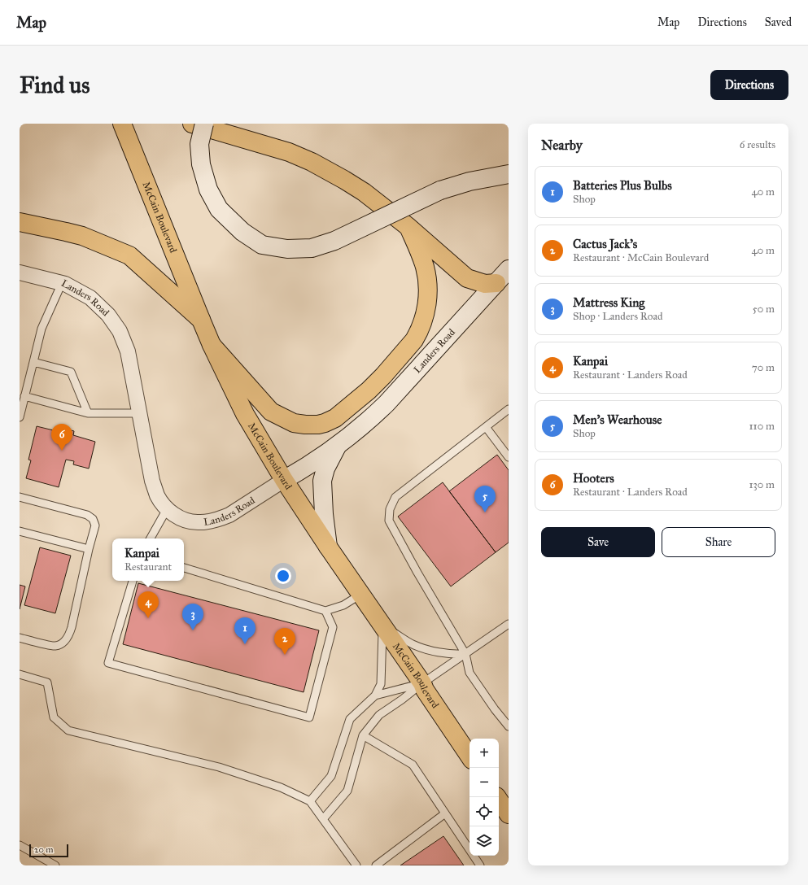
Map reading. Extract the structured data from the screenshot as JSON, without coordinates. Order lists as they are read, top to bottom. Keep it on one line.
{"streets":{"main road":["McCain Boulevard","Landers Road"]},"crossings":[["McCain Boulevard","Landers Road"]],"scale_bar":"20 m","page":{"header":"Map","nav":["Map","Directions","Saved"],"buttons":["Directions",["Save","Share"]],"title":"Find us","heading":["Nearby","6 results"],"list":[{"mark":"1","name":"Batteries Plus Bulbs","note":"Shop","value":"40 m"},{"mark":"2","name":"Cactus Jack's","note":"Restaurant · McCain Boulevard","value":"40 m"},{"mark":"3","name":"Mattress King","note":"Shop · Landers Road","value":"50 m"},{"mark":"4","name":"Kanpai","note":"Restaurant · Landers Road","value":"70 m"},{"mark":"5","name":"Men's Wearhouse","note":"Shop","value":"110 m"},{"mark":"6","name":"Hooters","note":"Restaurant · Landers Road","value":"130 m"}],"pins":["6","5","4","3","1","2"],"popup":["Kanpai","Restaurant"],"map_buttons":["+","−"],"scale":"20 m"}}
